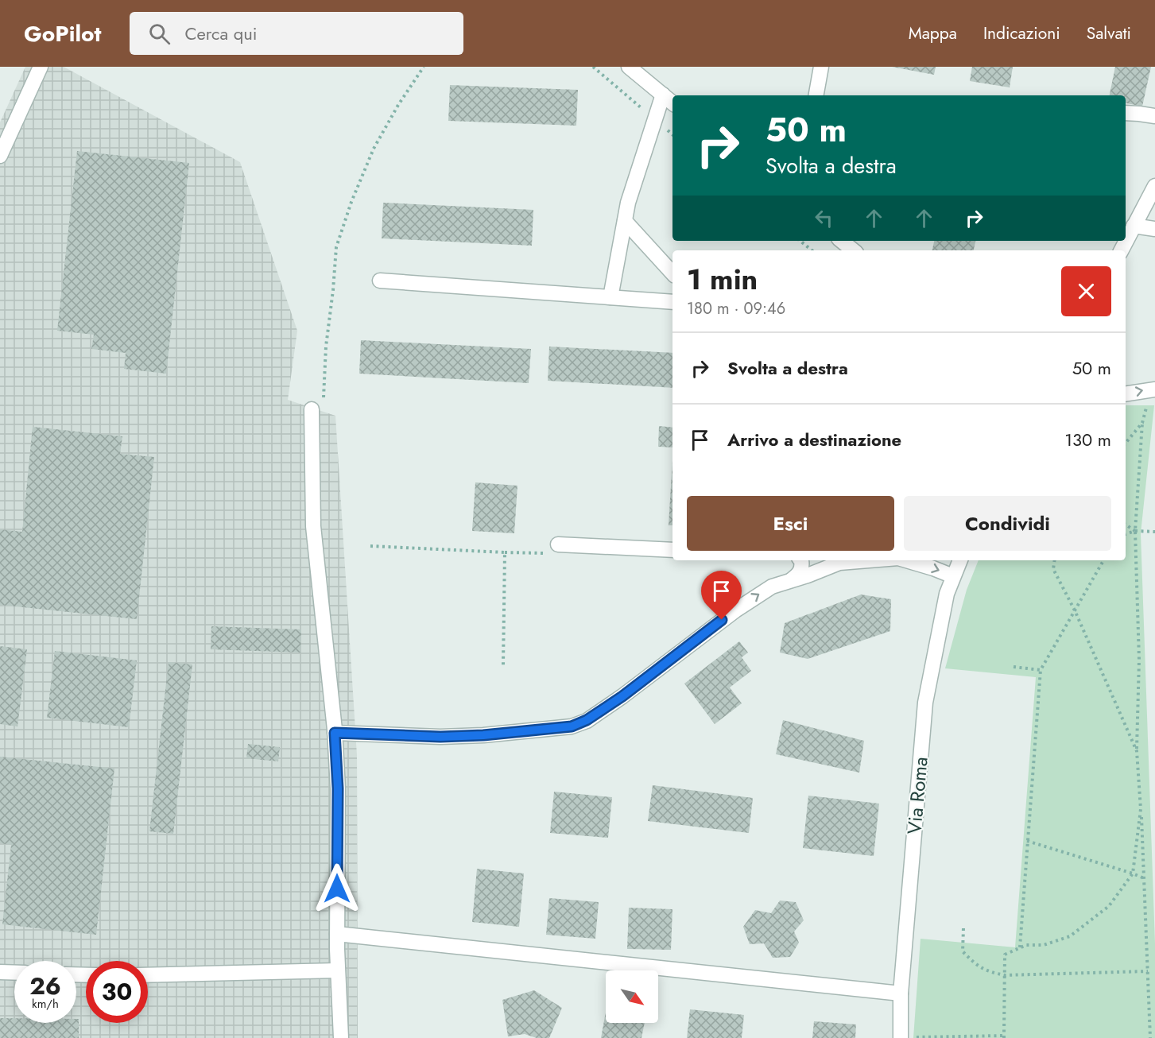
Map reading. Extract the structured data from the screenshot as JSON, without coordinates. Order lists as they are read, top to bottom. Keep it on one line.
{"streets":{"street":["Via Roma"]},"north":"bottom right","page":{"header":"GoPilot","search":"Cerca qui","nav":["Mappa","Indicazioni","Salvati"],"turn":["50 m","Svolta a destra"],"heading":["1 min","180 m · 09:46"],"list":[{"name":"Svolta a destra","value":"50 m"},{"name":"Arrivo a destinazione","value":"130 m"}],"buttons":["Esci","Condividi"],"speed":"26 km/h","limit":"30"}}
